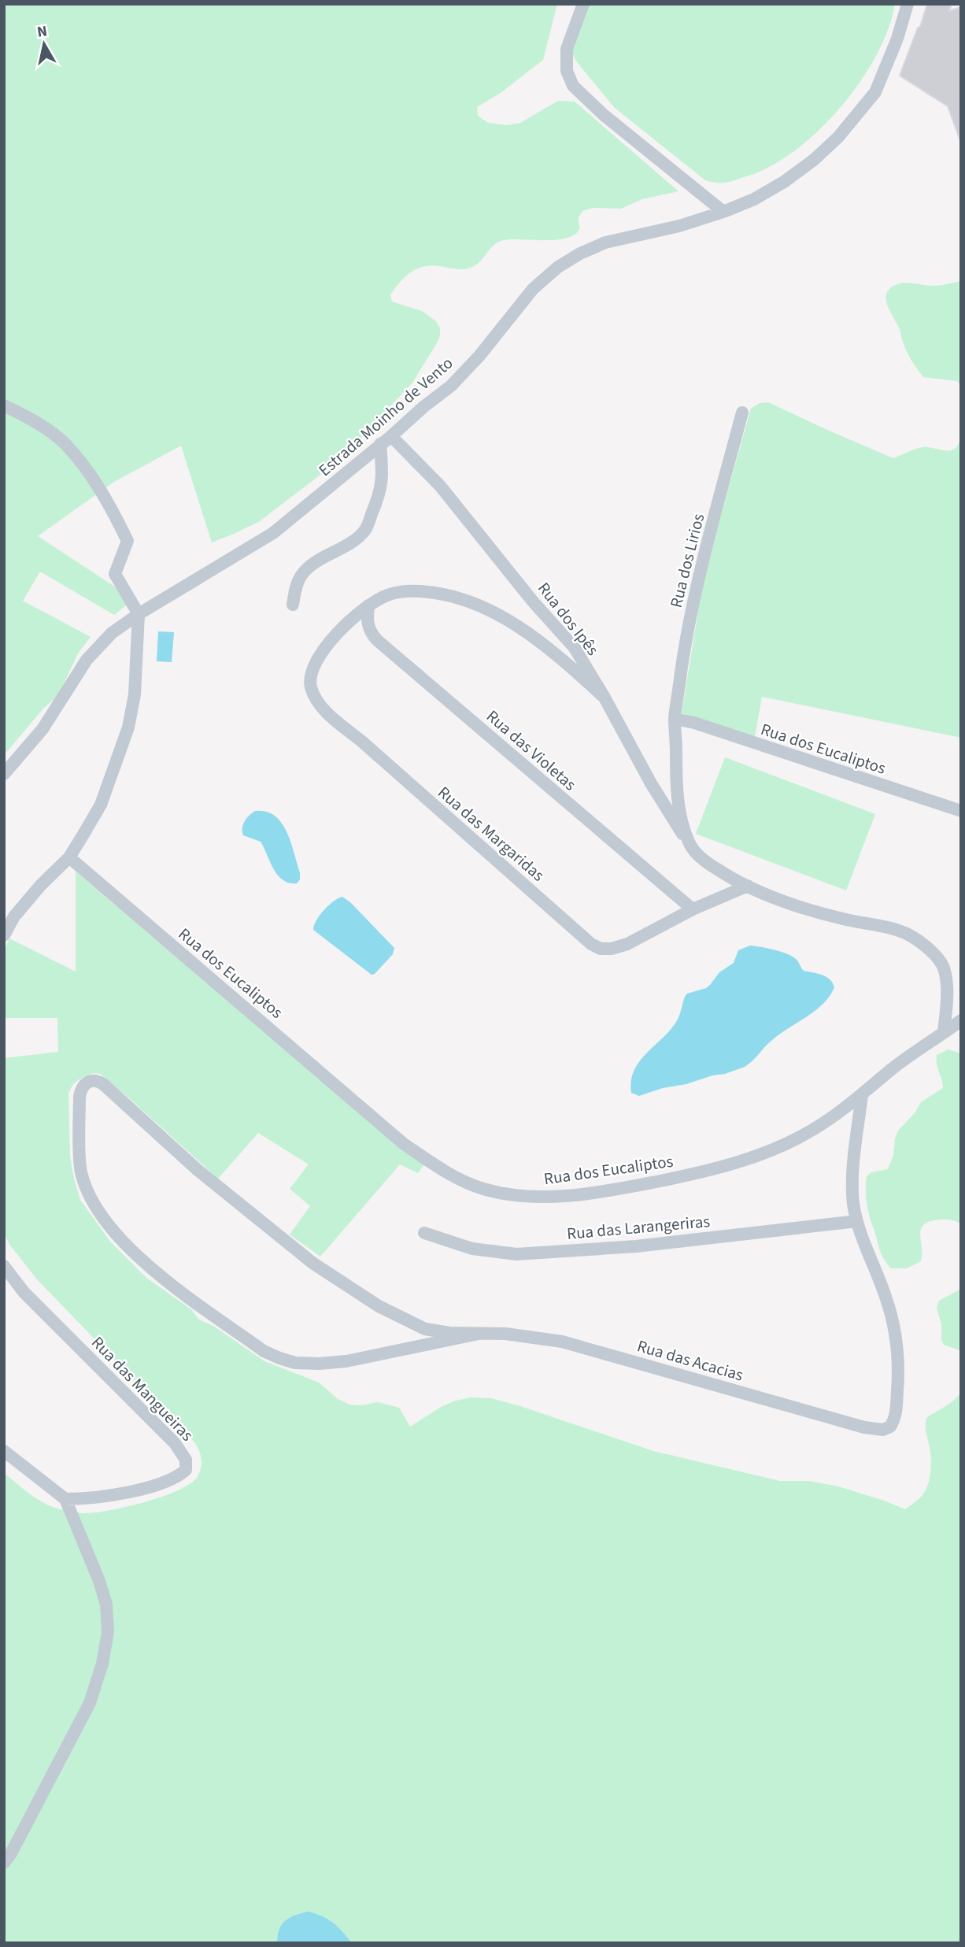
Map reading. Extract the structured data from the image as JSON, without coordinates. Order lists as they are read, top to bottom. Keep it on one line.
{"streets":{"street":["Estrada Moinho de Vento","Rua dos Lirios","Rua dos Ipês","Rua dos Eucaliptos","Rua das Violetas","Rua das Margaridas","Rua das Larangeriras","Rua das Acacias","Rua das Mangueiras"]},"crossings":[["Estrada Moinho de Vento","Rua dos Ipês"],["Rua dos Lirios","Rua dos Ipês"],["Rua dos Lirios","Rua dos Eucaliptos"],["Rua dos Ipês","Rua dos Eucaliptos"],["Rua dos Ipês","Rua das Margaridas"],["Rua das Violetas","Rua das Margaridas"],["Rua das Larangeriras","Rua das Acacias"]],"north":"top"}
